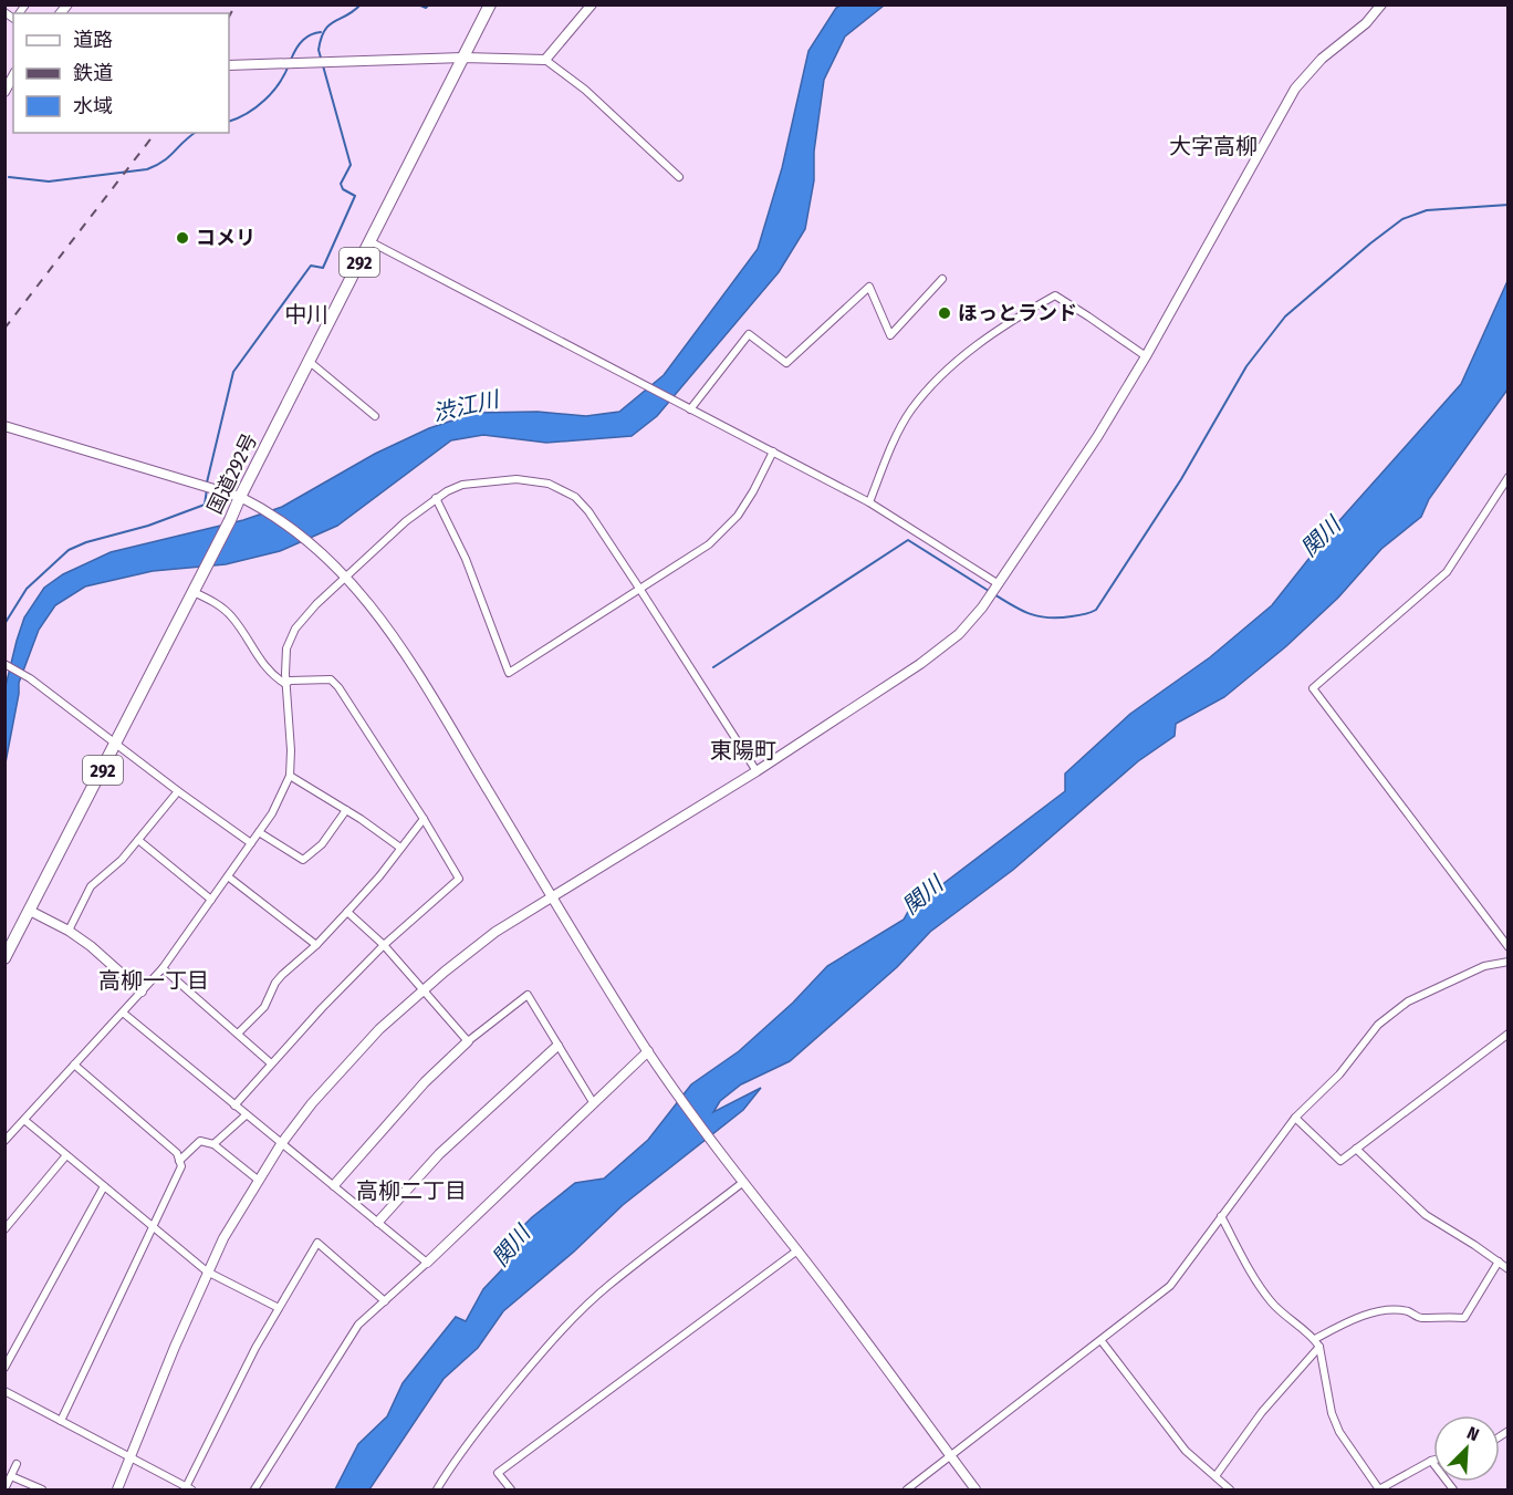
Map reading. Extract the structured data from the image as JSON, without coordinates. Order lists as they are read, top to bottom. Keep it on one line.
{"streets":{"highway":["292","国道292号"]},"districts":["大字高柳","中川","東陽町","高柳一丁目","高柳二丁目"],"water":["渋江川","関川"],"places":["コメリ","ほっとランド"],"legend":["道路","鉄道","水域"],"north":"top right"}
